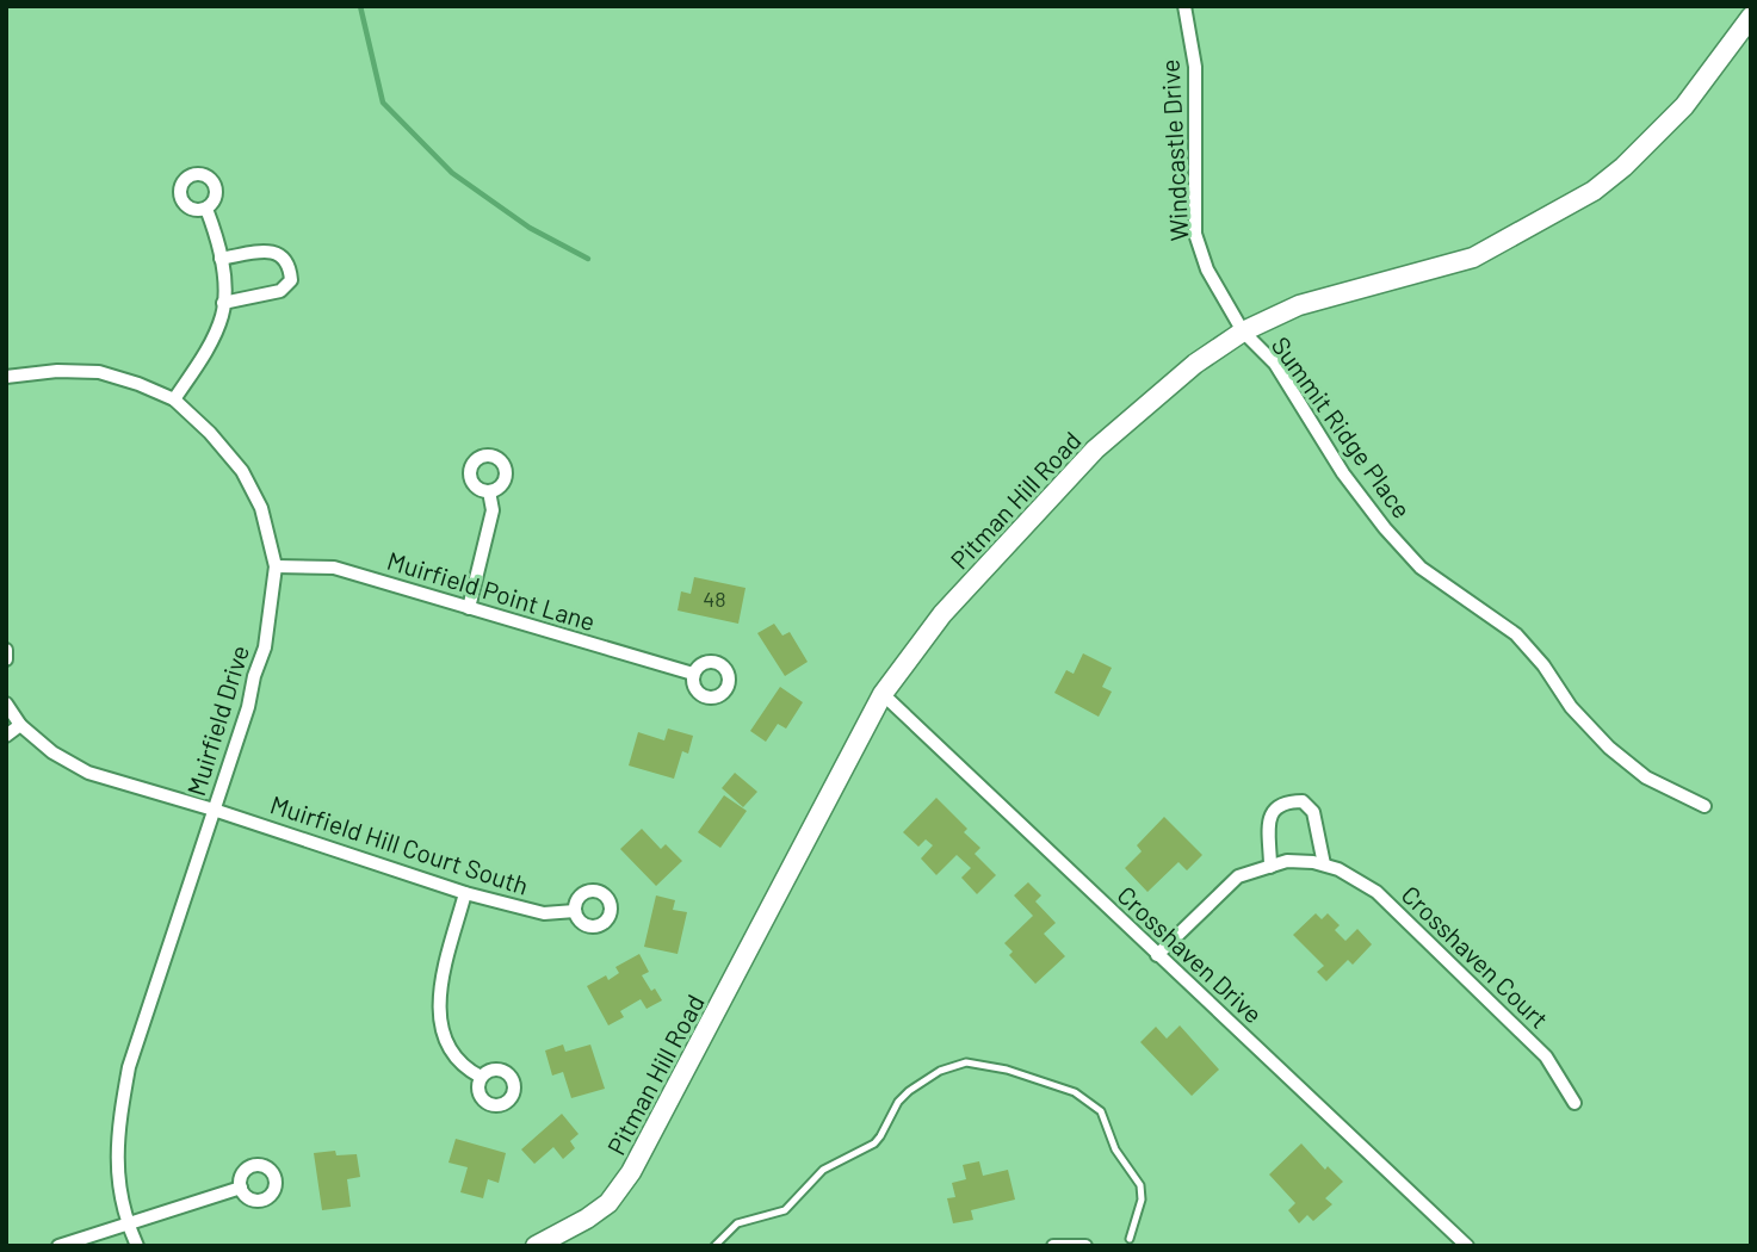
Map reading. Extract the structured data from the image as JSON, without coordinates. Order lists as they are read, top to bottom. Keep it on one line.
{"streets":{"street":["Windcastle Drive","Summit Ridge Place","Pitman Hill Road","Muirfield Point Lane","Muirfield Drive","Muirfield Hill Court South","Crosshaven Drive","Crosshaven Court"]},"crossings":[["Windcastle Drive","Summit Ridge Place"],["Windcastle Drive","Pitman Hill Road"],["Summit Ridge Place","Pitman Hill Road"],["Pitman Hill Road","Crosshaven Drive"],["Muirfield Point Lane","Muirfield Drive"],["Muirfield Drive","Muirfield Hill Court South"],["Crosshaven Drive","Crosshaven Court"]],"house_numbers":["48"]}
